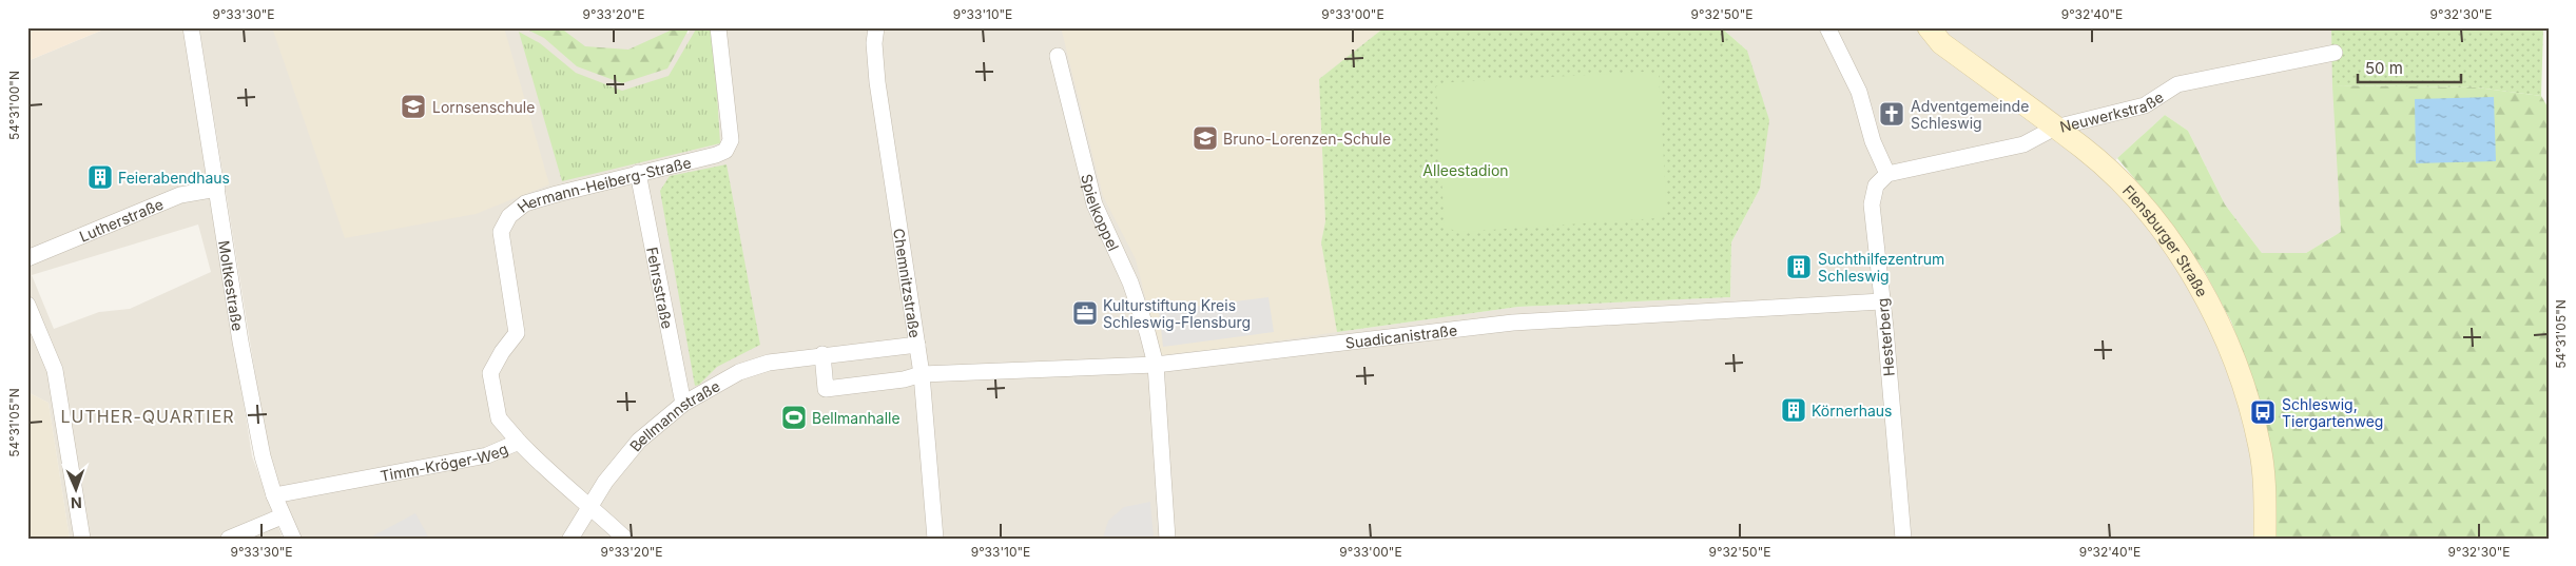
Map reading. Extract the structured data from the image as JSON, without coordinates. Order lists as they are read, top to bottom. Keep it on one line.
{"streets":{"street":["Neuwerkstraße","Hermann-Heiberg-Straße","Spielkoppel","Lutherstraße","Flensburger Straße","Chemnitzstraße","Moltkestraße","Fehrsstraße","Suadicanistraße","Hesterberg","Bellmannstraße","Timm-Kröger-Weg"]},"crossings":[["Neuwerkstraße","Flensburger Straße"],["Neuwerkstraße","Hesterberg"],["Hermann-Heiberg-Straße","Fehrsstraße"],["Hermann-Heiberg-Straße","Timm-Kröger-Weg"],["Spielkoppel","Suadicanistraße"],["Lutherstraße","Moltkestraße"],["Chemnitzstraße","Suadicanistraße"],["Chemnitzstraße","Bellmannstraße"],["Moltkestraße","Timm-Kröger-Weg"],["Fehrsstraße","Bellmannstraße"],["Suadicanistraße","Hesterberg"],["Bellmannstraße","Timm-Kröger-Weg"]],"districts":["LUTHER-QUARTIER"],"parks":["Alleestadion"],"places":{"school or university":["Lornsenschule","Bruno-Lorenzen-Schule"],"church":["Adventgemeinde Schleswig"],"building":["Feierabendhaus","Suchthilfezentrum Schleswig","Körnerhaus"],"office":["Kulturstiftung Kreis Schleswig-Flensburg"],"bus stop":["Schleswig, Tiergartenweg"],"sports":["Bellmanhalle"]},"scale_bar":"50 m","north":"bottom","coordinates":["9°33'30\"E","9°33'20\"E","9°33'10\"E","9°33'00\"E","9°32'50\"E","9°32'40\"E","9°32'30\"E","54°31'00\"N","54°31'05\"N"]}
